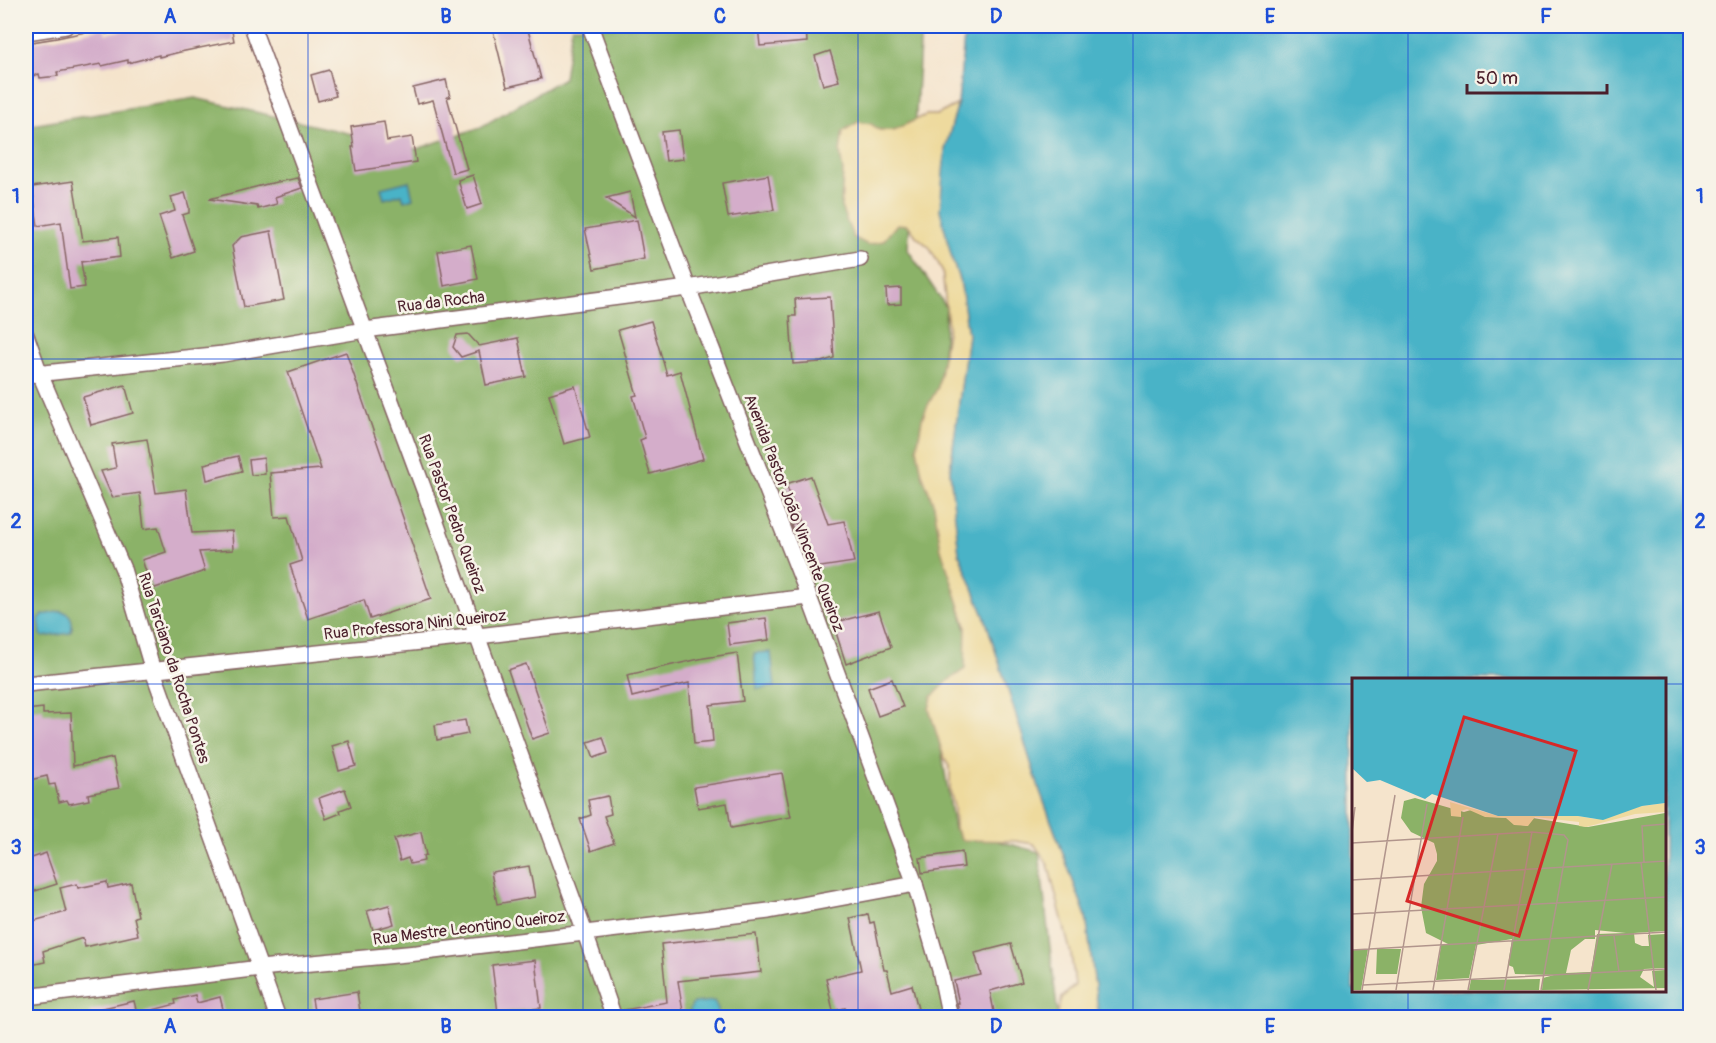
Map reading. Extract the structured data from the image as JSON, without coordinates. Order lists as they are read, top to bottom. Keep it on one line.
{"streets":{"street":["Rua da Rocha","Avenida Pastor João Vincente Queiroz","Rua Pastor Pedro Queiroz","Rua Professora Nini Queiroz","Rua Tarciano da Rocha Pontes","Rua Mestre Leontino Queiroz"]},"crossings":[["Rua da Rocha","Avenida Pastor João Vincente Queiroz"],["Rua da Rocha","Rua Pastor Pedro Queiroz"],["Rua da Rocha","Rua Tarciano da Rocha Pontes"],["Avenida Pastor João Vincente Queiroz","Rua Professora Nini Queiroz"],["Avenida Pastor João Vincente Queiroz","Rua Mestre Leontino Queiroz"],["Rua Pastor Pedro Queiroz","Rua Professora Nini Queiroz"],["Rua Pastor Pedro Queiroz","Rua Mestre Leontino Queiroz"],["Rua Professora Nini Queiroz","Rua Tarciano da Rocha Pontes"],["Rua Tarciano da Rocha Pontes","Rua Mestre Leontino Queiroz"]],"scale_bar":"50 m","grid":{"columns":["A","B","C","D","E","F"],"rows":["1","2","3"]}}
